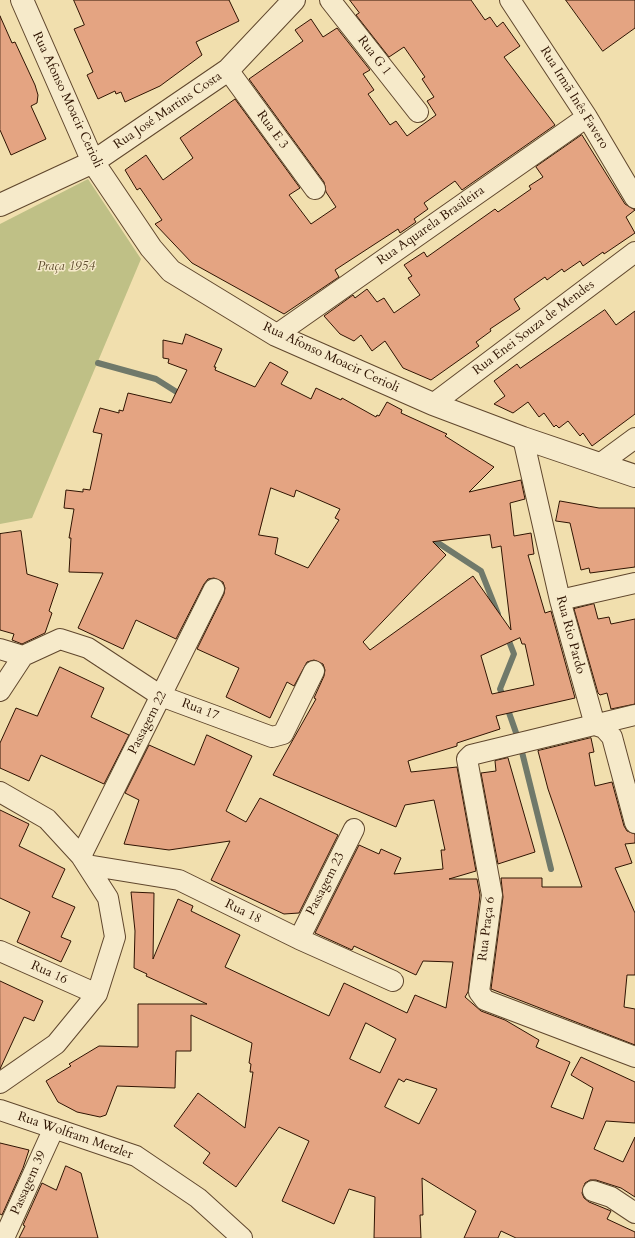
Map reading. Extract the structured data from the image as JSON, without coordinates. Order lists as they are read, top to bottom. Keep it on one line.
{"streets":{"street":["Rua G 1","Rua Irmã Inês Favero","Rua Afonso Moacir Cerioli","Rua José Martins Costa","Rua E 3","Rua Aquarela Brasileira","Rua Enei Souza de Mendes","Rua Rio Pardo","Rua 17","Passagem 22","Passagem 23","Rua 18","Rua Praça 6","Rua 16","Rua Wolfram Metzler","Passagem 39"]},"crossings":[["Rua Irmã Inês Favero","Rua Aquarela Brasileira"],["Rua Afonso Moacir Cerioli","Rua José Martins Costa"],["Rua Afonso Moacir Cerioli","Rua Aquarela Brasileira"],["Rua Afonso Moacir Cerioli","Rua Enei Souza de Mendes"],["Rua Afonso Moacir Cerioli","Rua Rio Pardo"],["Rua José Martins Costa","Rua E 3"],["Rua Rio Pardo","Rua Praça 6"],["Rua 17","Passagem 22"],["Passagem 22","Rua 18"],["Passagem 23","Rua 18"],["Rua Wolfram Metzler","Passagem 39"]],"parks":["Praça 1954"]}
